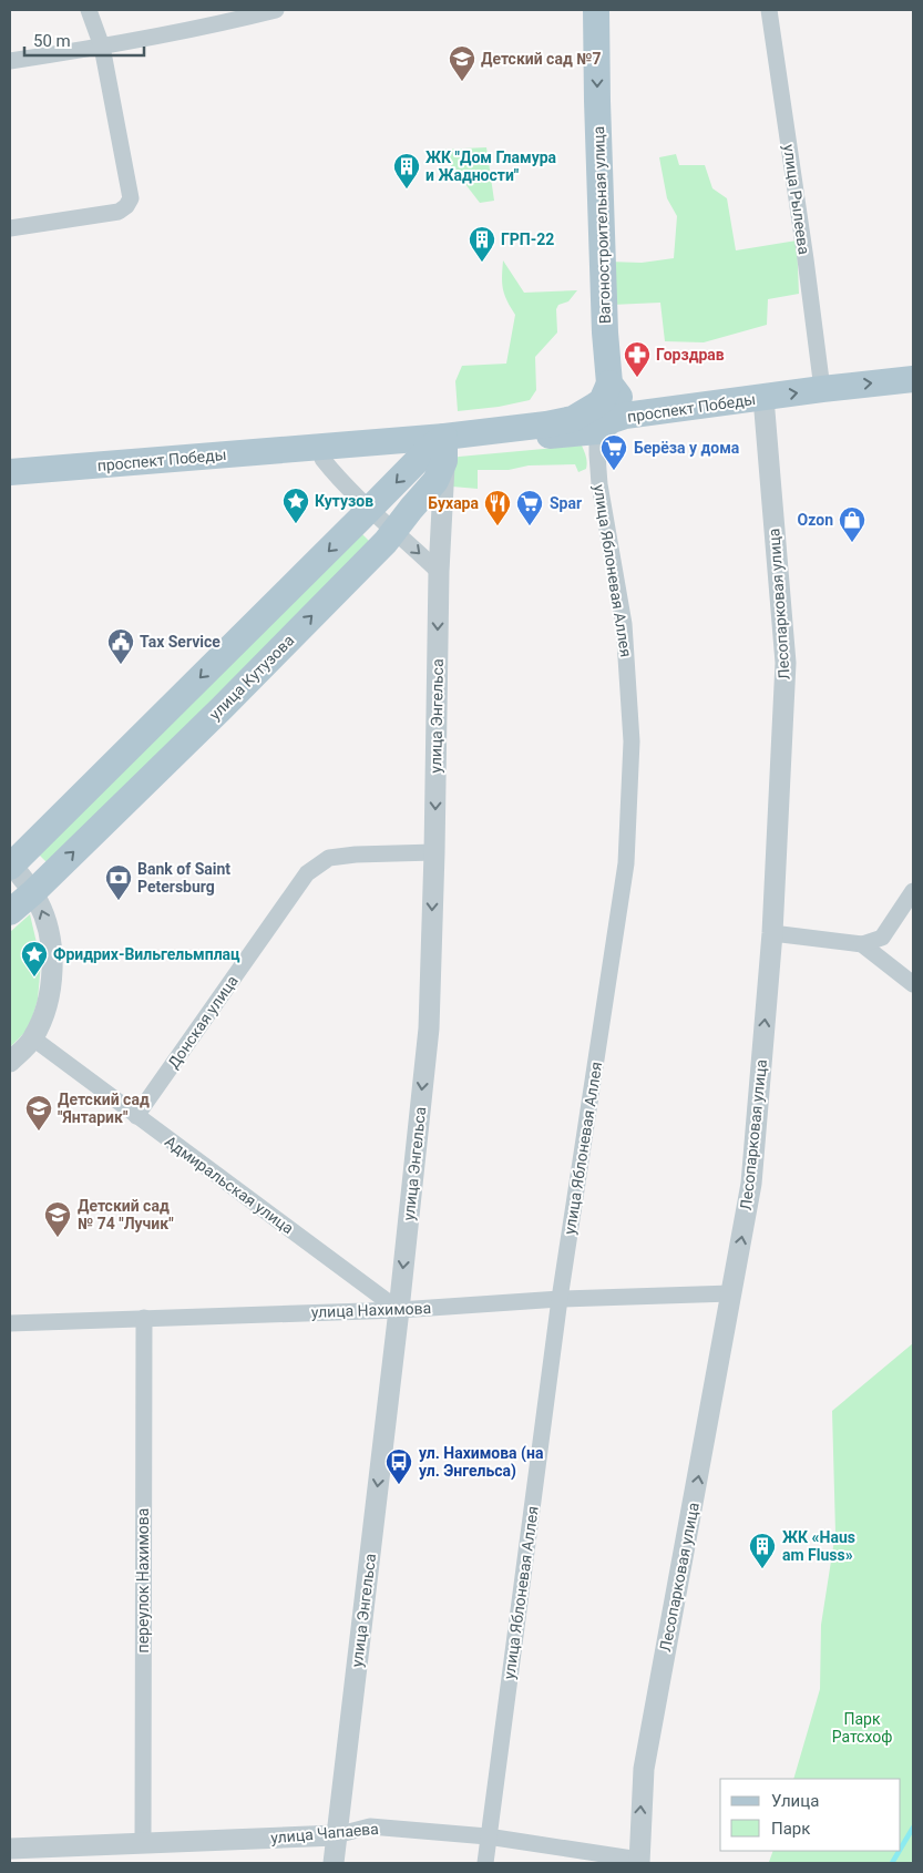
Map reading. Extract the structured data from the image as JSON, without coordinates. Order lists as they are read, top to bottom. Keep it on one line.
{"streets":{"main road":["Вагоностроительная улица","проспект Победы","улица Кутузова"],"street":["улица Рылеева","улица Яблоневая Аллея","Лесопарковая улица","улица Энгельса","Донская улица","Адмиральская улица","улица Нахимова","переулок Нахимова","улица Чапаева"]},"crossings":[["улица Рылеева","проспект Победы"],["Вагоностроительная улица","проспект Победы"],["проспект Победы","улица Яблоневая Аллея"],["проспект Победы","Лесопарковая улица"],["проспект Победы","улица Кутузова"],["проспект Победы","улица Энгельса"],["улица Яблоневая Аллея","улица Нахимова"],["улица Яблоневая Аллея","улица Чапаева"],["Лесопарковая улица","улица Нахимова"],["Лесопарковая улица","улица Чапаева"],["улица Кутузова","улица Энгельса"],["улица Энгельса","Донская улица"],["улица Энгельса","Адмиральская улица"],["улица Энгельса","улица Нахимова"],["улица Энгельса","улица Чапаева"],["Донская улица","Адмиральская улица"],["Адмиральская улица","улица Нахимова"],["улица Нахимова","переулок Нахимова"],["переулок Нахимова","улица Чапаева"]],"one_way":["Вагоностроительная улица","Лесопарковая улица","улица Энгельса"],"parks":["Парк Ратсхоф"],"places":{"school or university":["Детский сад №7","Детский сад \"Янтарик\"","Детский сад № 74 \"Лучик\""],"building":["ЖК \"Дом Гламура и Жадности\"","ГРП-22","ЖК «Haus am Fluss»"],"pharmacy":["Горздрав"],"supermarket":["Берёза у дома","Spar"],"place":["Кутузов","Фридрих-Вильгельмплац"],"restaurant":["Бухара"],"shop":["Ozon"],"public building":["Tax Service"],"bank":["Bank of Saint Petersburg"],"bus stop":["ул. Нахимова (на ул. Энгельса)"]},"legend":["Улица","Парк"],"scale_bar":"50 m"}
